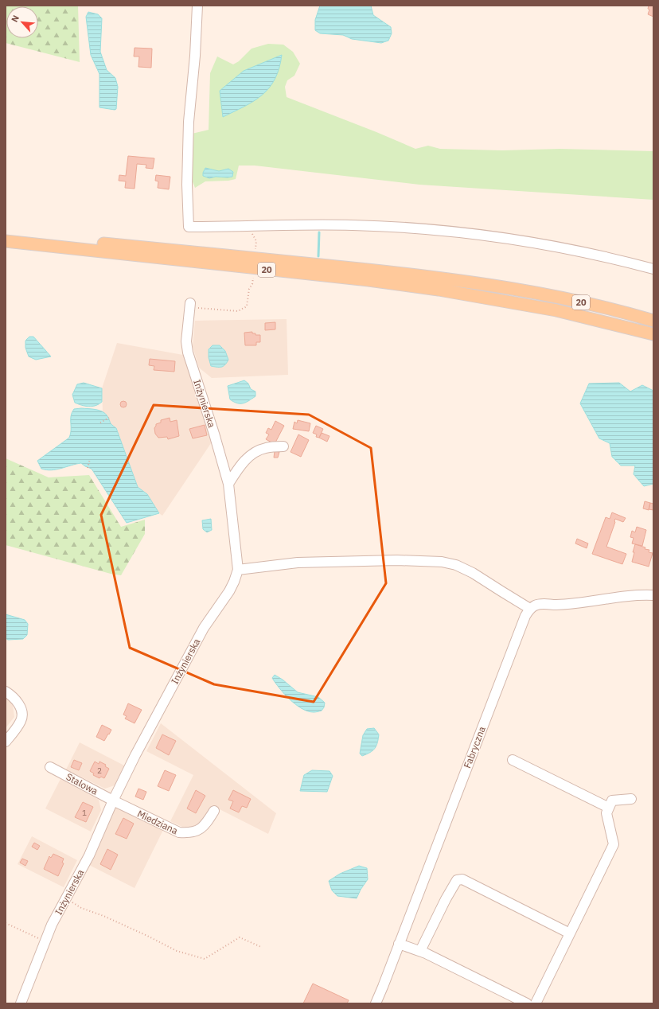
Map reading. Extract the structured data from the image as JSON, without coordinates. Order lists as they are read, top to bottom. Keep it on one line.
{"streets":{"main road":["20"],"street":["Inżynierska","Fabryczna","Stalowa","Miedziana"]},"crossings":[["Inżynierska","Stalowa"],["Inżynierska","Miedziana"],["Stalowa","Miedziana"]],"house_numbers":["2","1"],"north":"top left"}
